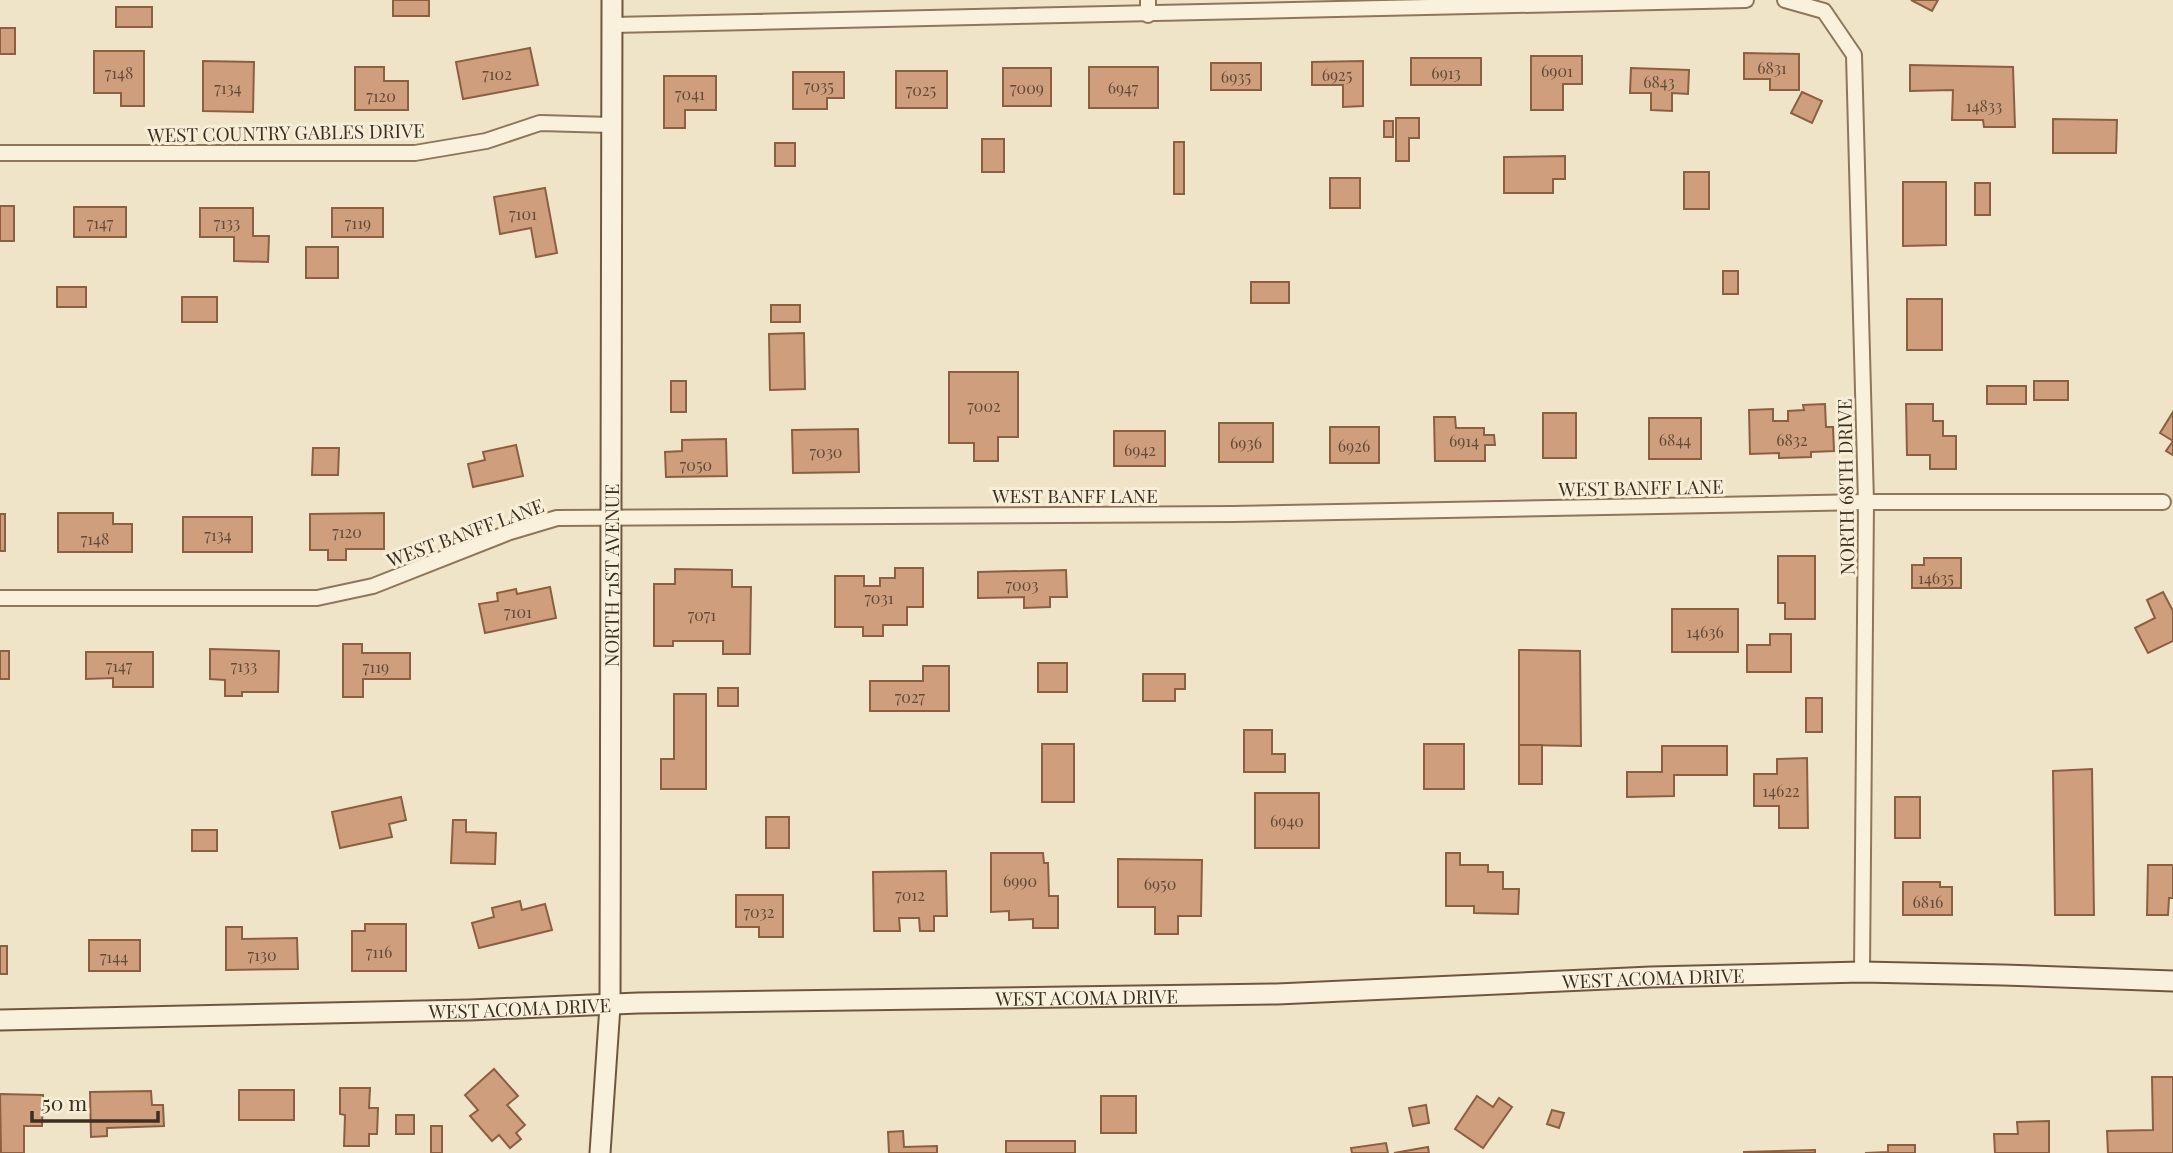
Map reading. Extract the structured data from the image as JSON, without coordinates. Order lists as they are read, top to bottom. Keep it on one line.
{"streets":{"street":["WEST COUNTRY GABLES DRIVE","WEST BANFF LANE","NORTH 68TH DRIVE","NORTH 71ST AVENUE","WEST ACOMA DRIVE"]},"crossings":[["WEST COUNTRY GABLES DRIVE","NORTH 71ST AVENUE"],["WEST BANFF LANE","NORTH 68TH DRIVE"],["WEST BANFF LANE","NORTH 71ST AVENUE"],["NORTH 68TH DRIVE","WEST ACOMA DRIVE"],["NORTH 71ST AVENUE","WEST ACOMA DRIVE"]],"house_numbers":["6831","6901","7148","6913","7102","6925","6935","6843","7035","7134","7009","6947","7025","7041","7120","14833","7101","7147","7133","7119","7002","6844","6832","6914","6936","6926","6942","7030","7050","7120","7134","7148","14635","7003","7031","7101","7071","14636","7147","7133","7119","7027","14622","6940","6990","6950","7012","6816","7032","7116","7130","7144"],"scale_bar":"50 m"}
